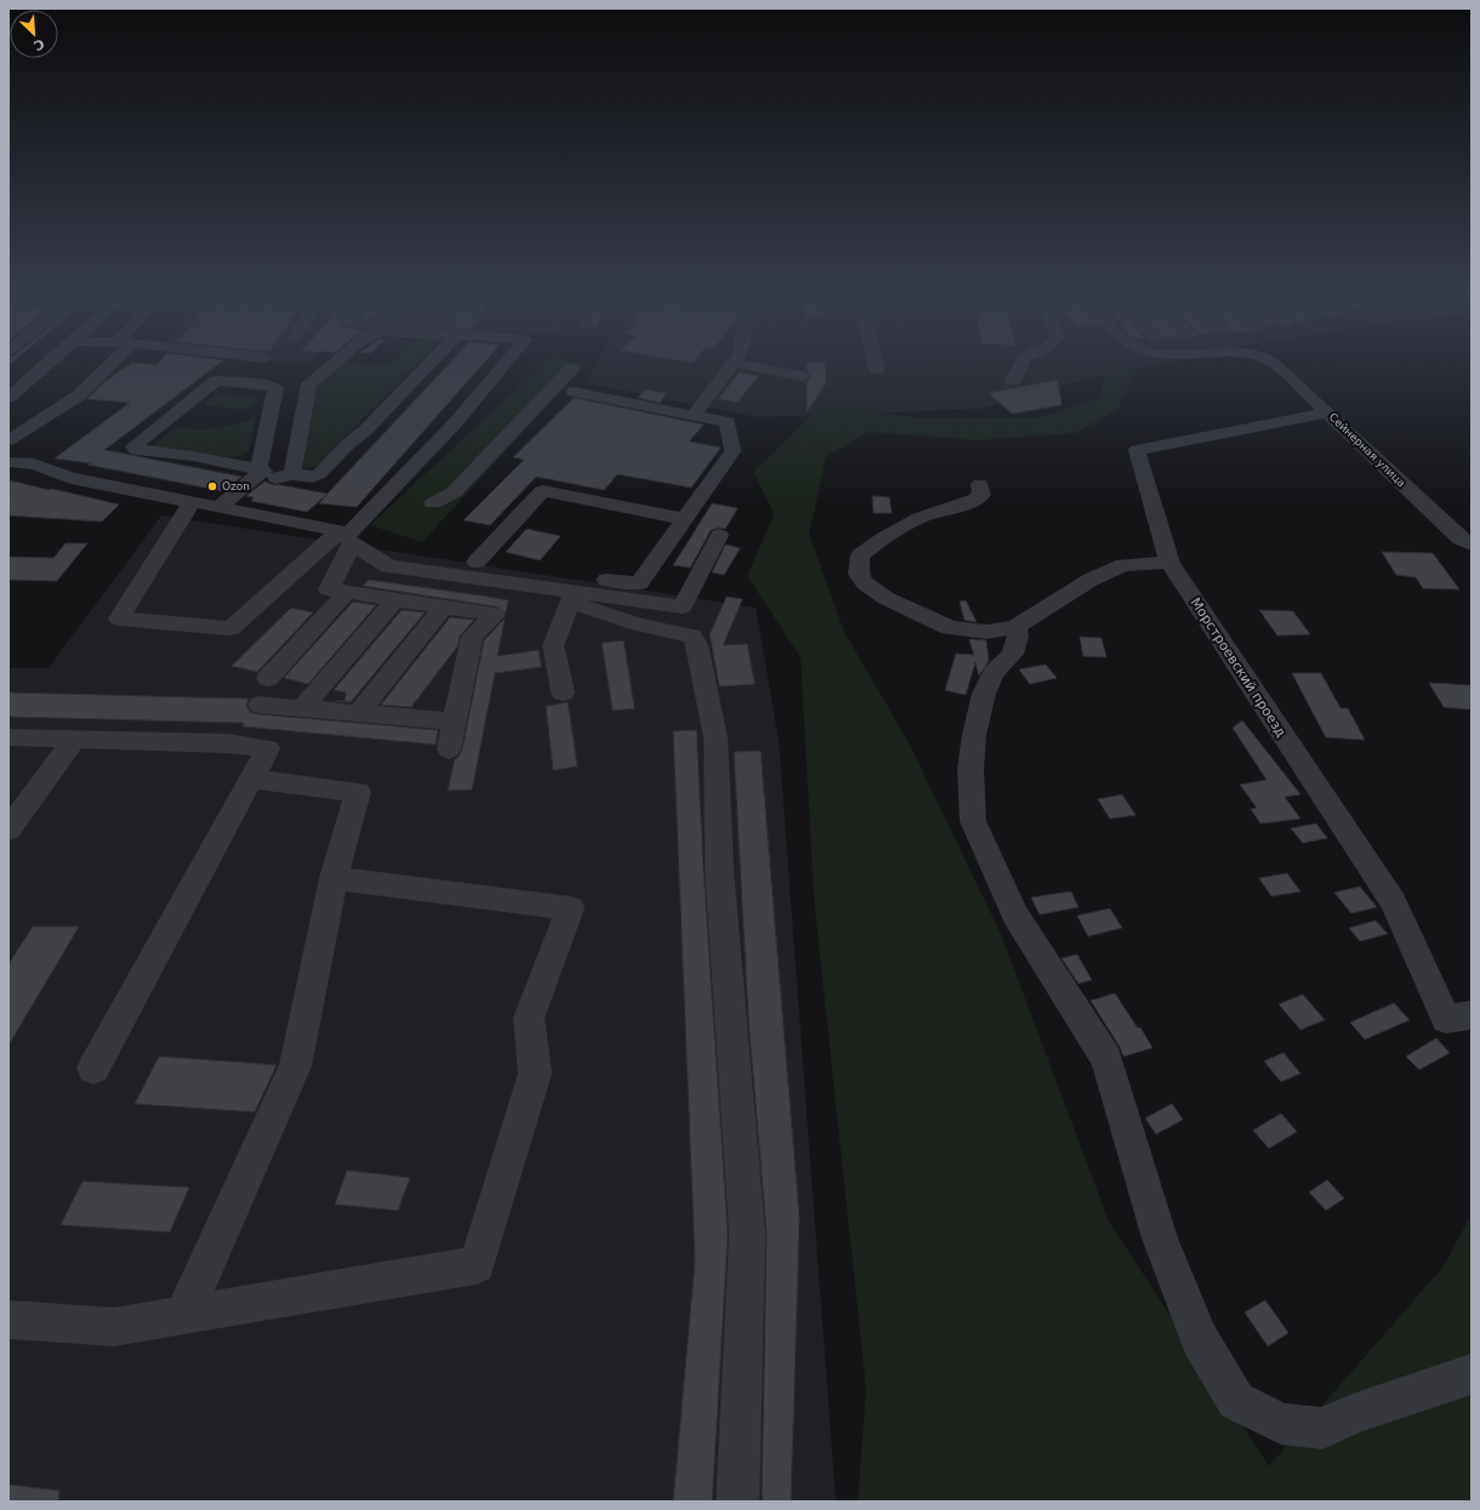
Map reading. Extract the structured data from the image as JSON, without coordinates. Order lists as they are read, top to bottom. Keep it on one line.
{"streets":{"street":["Сейнерная улица","Морстроевский проезд"]},"crossings":[["Сейнерная улица","Морстроевский проезд"]],"places":["Ozon"],"north":"bottom right"}
